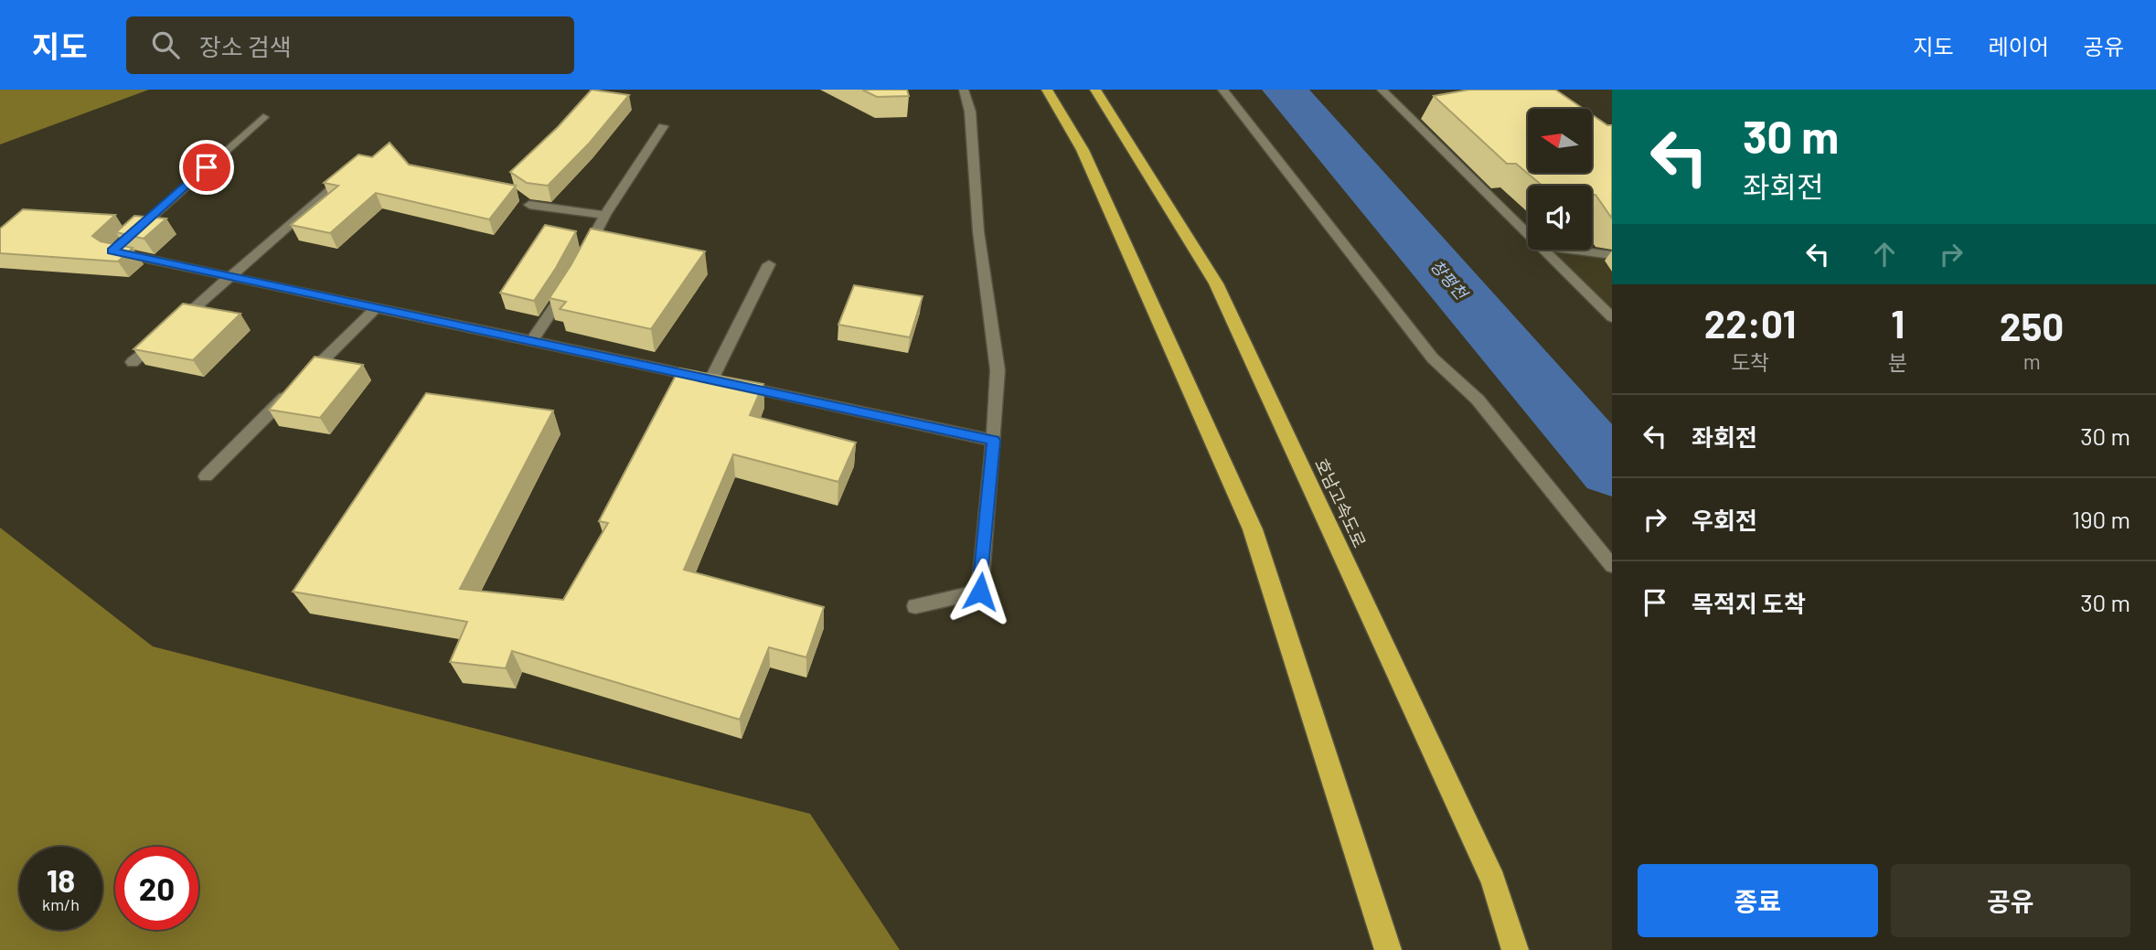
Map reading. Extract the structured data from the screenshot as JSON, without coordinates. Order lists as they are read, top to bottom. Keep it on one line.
{"streets":{"highway":["호남고속도로"]},"water":["창평천"],"north":"left","page":{"header":"지도","search":"장소 검색","nav":["지도","레이어","공유"],"turn":["30 m","좌회전"],"eta":["22:01","도착","1","분","250","m"],"list":[{"name":"좌회전","value":"30 m"},{"name":"우회전","value":"190 m"},{"name":"목적지 도착","value":"30 m"}],"speed":"18 km/h","limit":"20","buttons":["종료","공유"]}}
